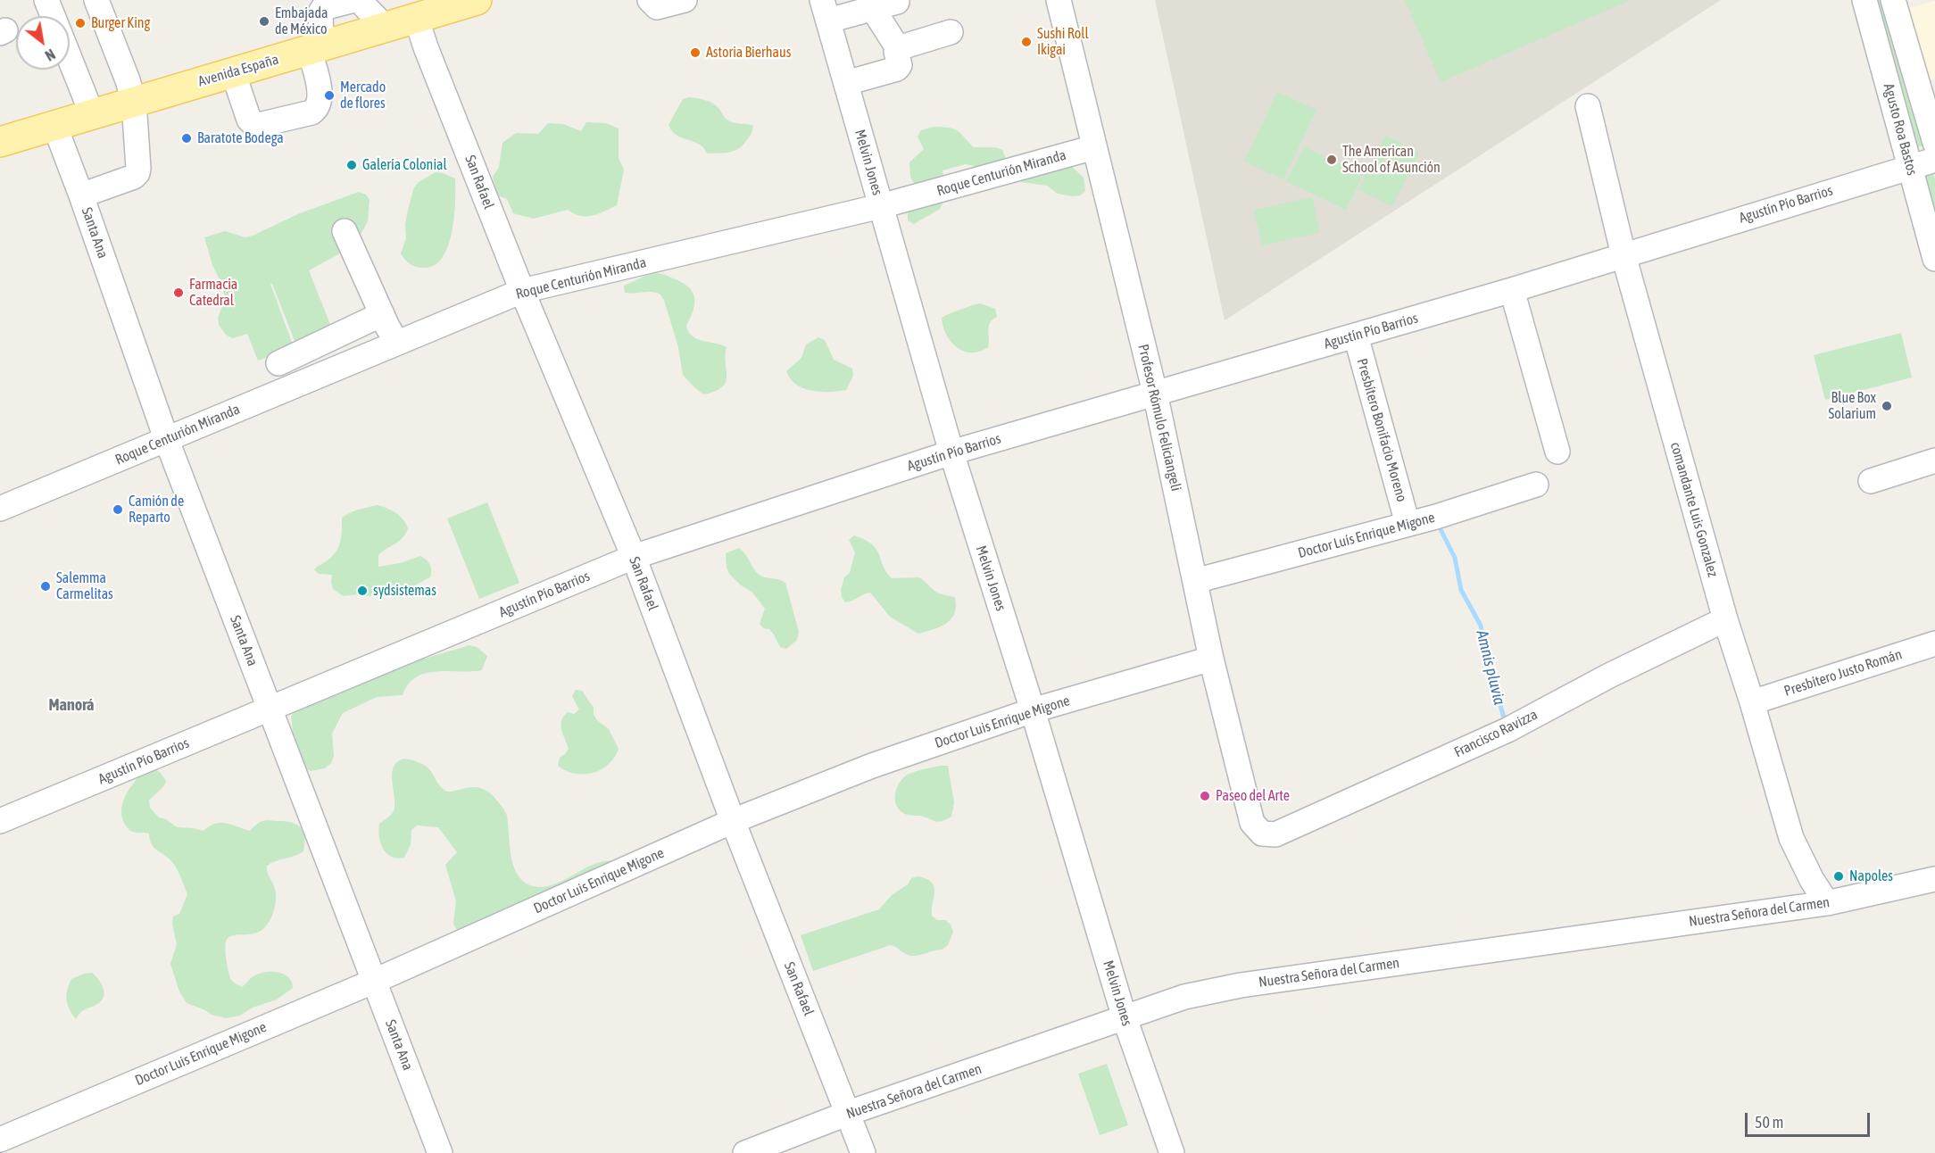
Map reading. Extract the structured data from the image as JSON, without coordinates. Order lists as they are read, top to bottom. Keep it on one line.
{"streets":{"main road":["Avenida España"],"street":["Agusto Roa Bastos","Melvin Jones","Roque Centurión Miranda","San Rafael","Agustín Pío Barrios","Santa Ana","Profesor Rómulo Feliciangeli","Presbítero Bonifacio Moreno","comandante Luis Gonzalez","Doctor Luís Enrique Migone","Presbítero Justo Román","Doctor Luis Enrique Migone","Francisco Ravizza","Nuestra Señora del Carmen"]},"crossings":[["Avenida España","San Rafael"],["Avenida España","Santa Ana"],["Agusto Roa Bastos","Agustín Pío Barrios"],["Melvin Jones","Roque Centurión Miranda"],["Melvin Jones","Agustín Pío Barrios"],["Melvin Jones","Doctor Luis Enrique Migone"],["Melvin Jones","Nuestra Señora del Carmen"],["Roque Centurión Miranda","San Rafael"],["Roque Centurión Miranda","Santa Ana"],["Roque Centurión Miranda","Profesor Rómulo Feliciangeli"],["San Rafael","Agustín Pío Barrios"],["San Rafael","Doctor Luis Enrique Migone"],["San Rafael","Nuestra Señora del Carmen"],["Agustín Pío Barrios","Santa Ana"],["Agustín Pío Barrios","Profesor Rómulo Feliciangeli"],["Agustín Pío Barrios","Presbítero Bonifacio Moreno"],["Agustín Pío Barrios","comandante Luis Gonzalez"],["Santa Ana","Doctor Luis Enrique Migone"],["Profesor Rómulo Feliciangeli","Doctor Luís Enrique Migone"],["Profesor Rómulo Feliciangeli","Doctor Luis Enrique Migone"],["Profesor Rómulo Feliciangeli","Francisco Ravizza"],["Presbítero Bonifacio Moreno","Doctor Luís Enrique Migone"],["comandante Luis Gonzalez","Presbítero Justo Román"],["comandante Luis Gonzalez","Francisco Ravizza"],["comandante Luis Gonzalez","Nuestra Señora del Carmen"]],"districts":["Manorá"],"water":["Amnis pluvia"],"places":["Embajada de México","Burger King","Sushi Roll Ikigai","Astoria Bierhaus","Mercado de flores","Baratote Bodega","The American School of Asunción","Galería Colonial","Farmacia Catedral","Blue Box Solarium","Camión de Reparto","Salemma Carmelitas","sydsistemas","Paseo del Arte","Napoles"],"scale_bar":"50 m","north":"bottom right"}
